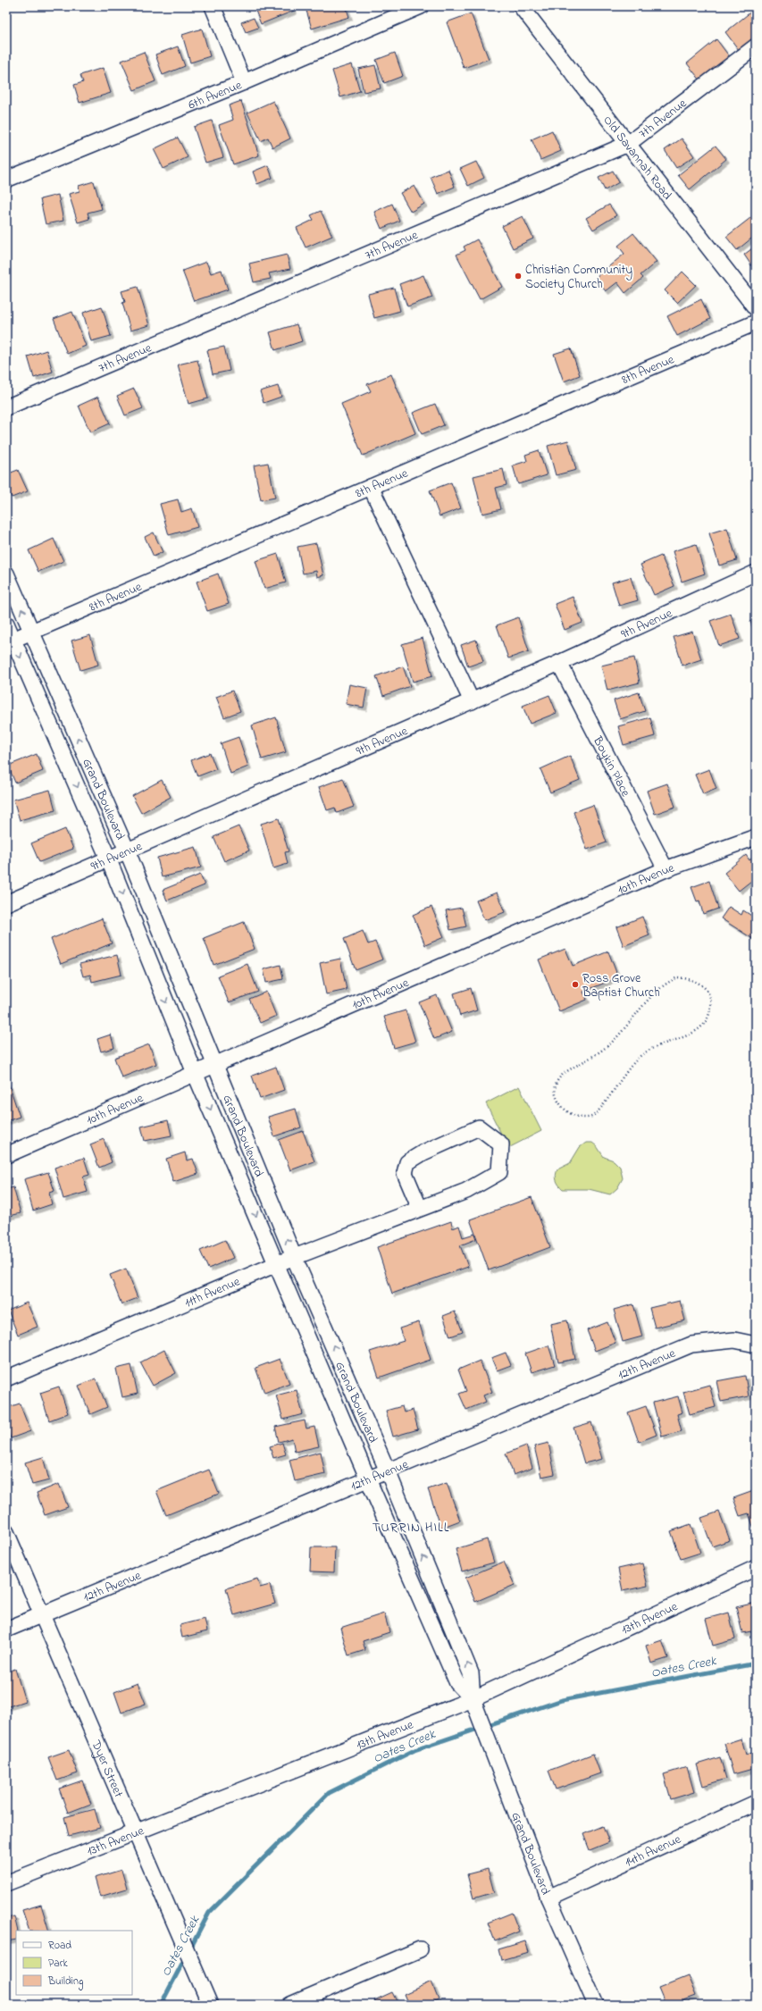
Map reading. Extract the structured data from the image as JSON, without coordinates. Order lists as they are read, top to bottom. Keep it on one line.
{"streets":{"street":["6th Avenue","7th Avenue","Old Savannah Road","8th Avenue","9th Avenue","Boykin Place","Grand Boulevard","10th Avenue","11th Avenue","12th Avenue","13th Avenue","Dyer Street","14th Avenue"]},"crossings":[["7th Avenue","Old Savannah Road"],["8th Avenue","Grand Boulevard"],["9th Avenue","Boykin Place"],["9th Avenue","Grand Boulevard"],["Boykin Place","10th Avenue"],["Grand Boulevard","10th Avenue"],["Grand Boulevard","11th Avenue"],["Grand Boulevard","12th Avenue"],["Grand Boulevard","13th Avenue"],["Grand Boulevard","14th Avenue"],["12th Avenue","Dyer Street"],["13th Avenue","Dyer Street"]],"districts":["TURRIN HILL"],"water":["Oates Creek"],"places":["Christian Community Society Church","Ross Grove Baptist Church"],"legend":["Road","Park","Building"]}
